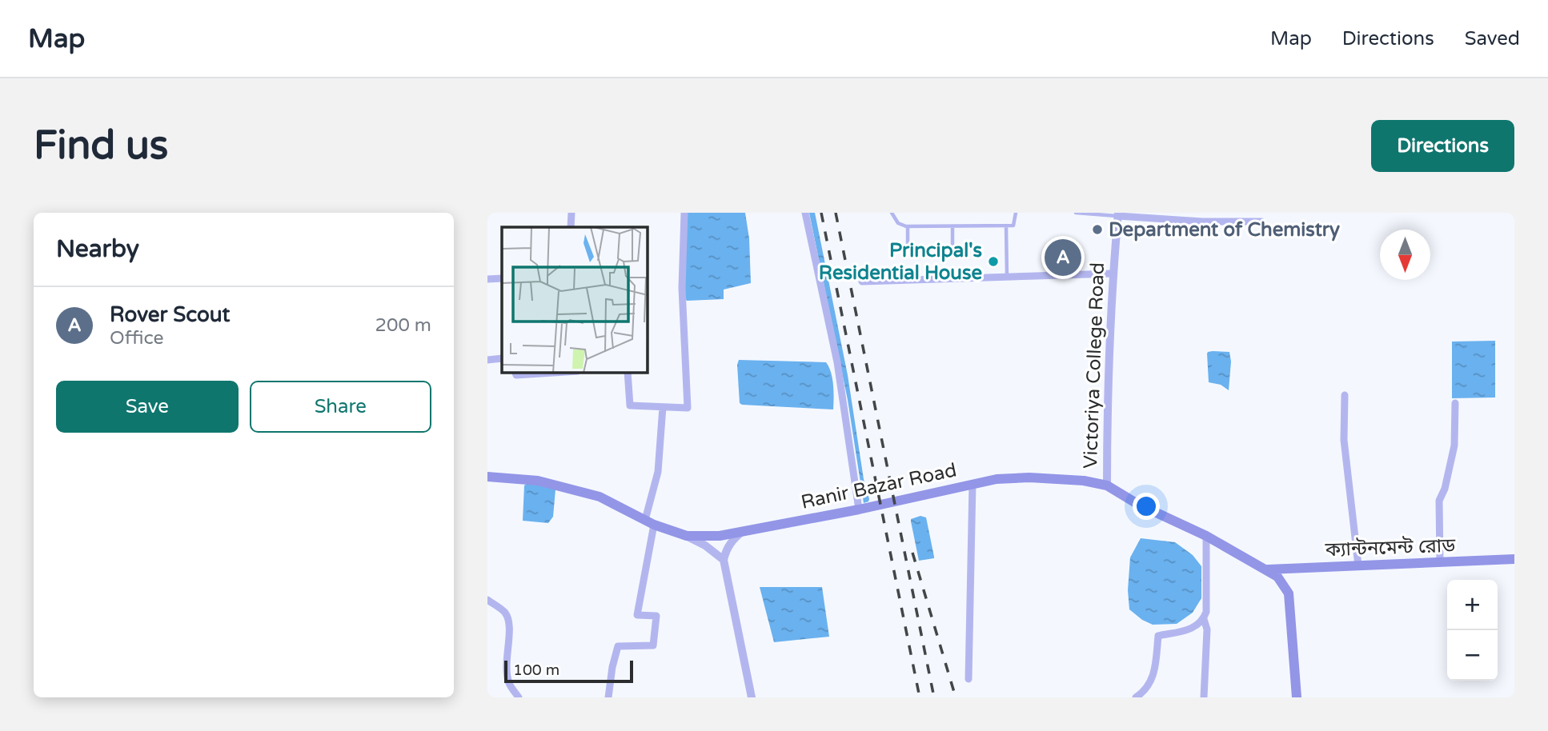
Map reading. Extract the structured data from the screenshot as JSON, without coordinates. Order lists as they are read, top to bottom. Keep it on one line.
{"streets":{"main road":["Ranir Bazar Road","ক্যান্টনমেন্ট রোড"],"street":["Victoriya College Road"]},"crossings":[["Victoriya College Road","Ranir Bazar Road"],["Ranir Bazar Road","ক্যান্টনমেন্ট রোড"]],"places":["Department of Chemistry","Principal's Residential House"],"scale_bar":"100 m","north":"bottom","page":{"header":"Map","nav":["Map","Directions","Saved"],"buttons":["Directions",["Save","Share"]],"title":"Find us","heading":"Nearby","pins":"A","list":[{"mark":"A","name":"Rover Scout","note":"Office","value":"200 m"}],"map_buttons":["+","−"],"scale":"100 m"}}
